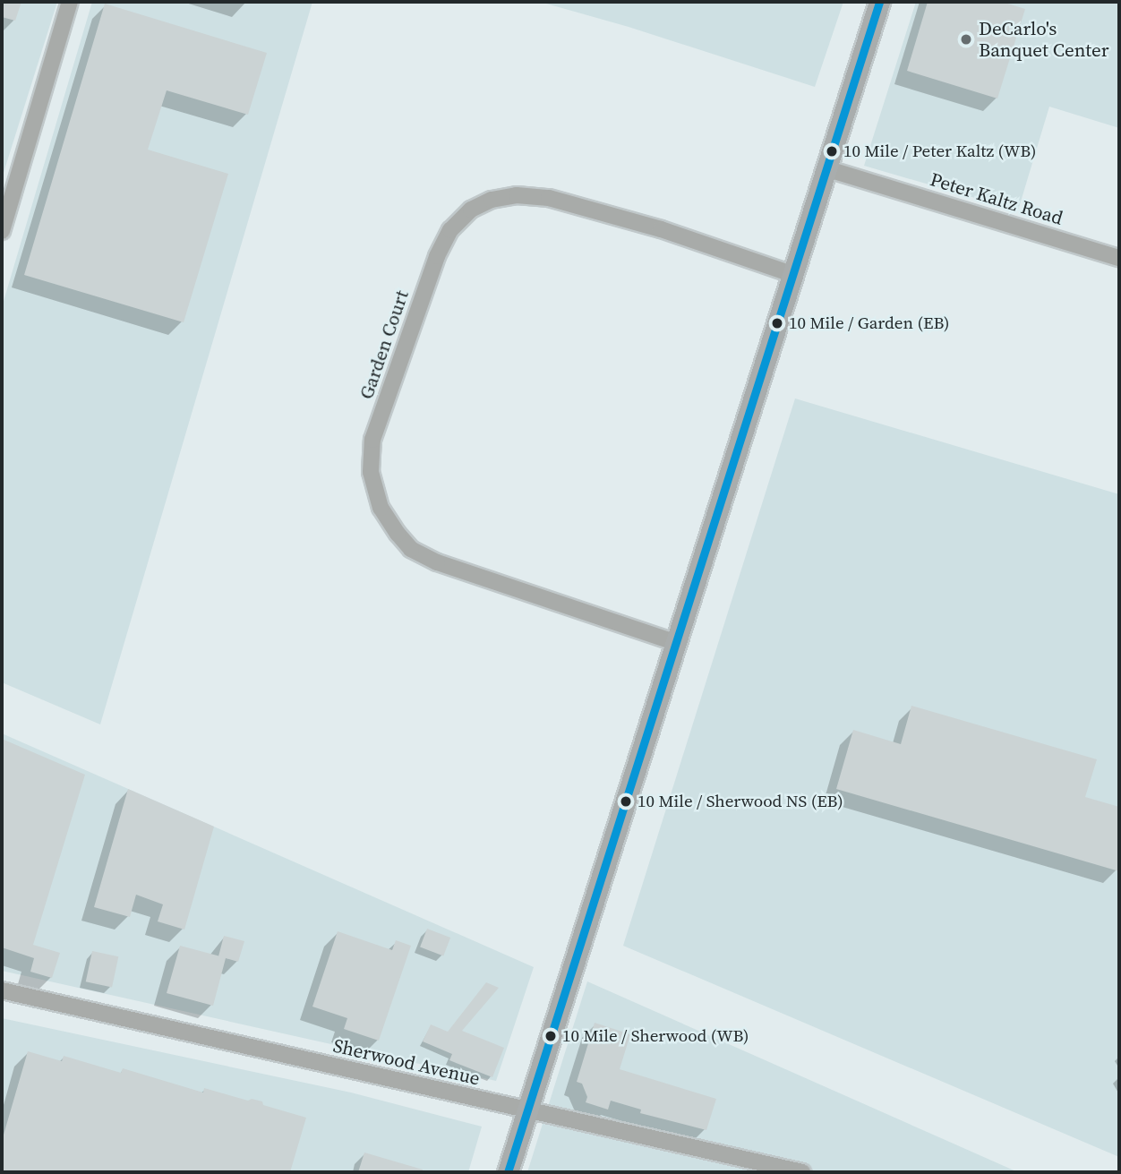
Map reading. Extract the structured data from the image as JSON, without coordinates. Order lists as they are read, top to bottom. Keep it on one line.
{"streets":{"street":["Peter Kaltz Road","Garden Court","Sherwood Avenue"]},"places":["DeCarlo's Banquet Center","10 Mile / Peter Kaltz (WB)","10 Mile / Garden (EB)","10 Mile / Sherwood NS (EB)","10 Mile / Sherwood (WB)"]}
